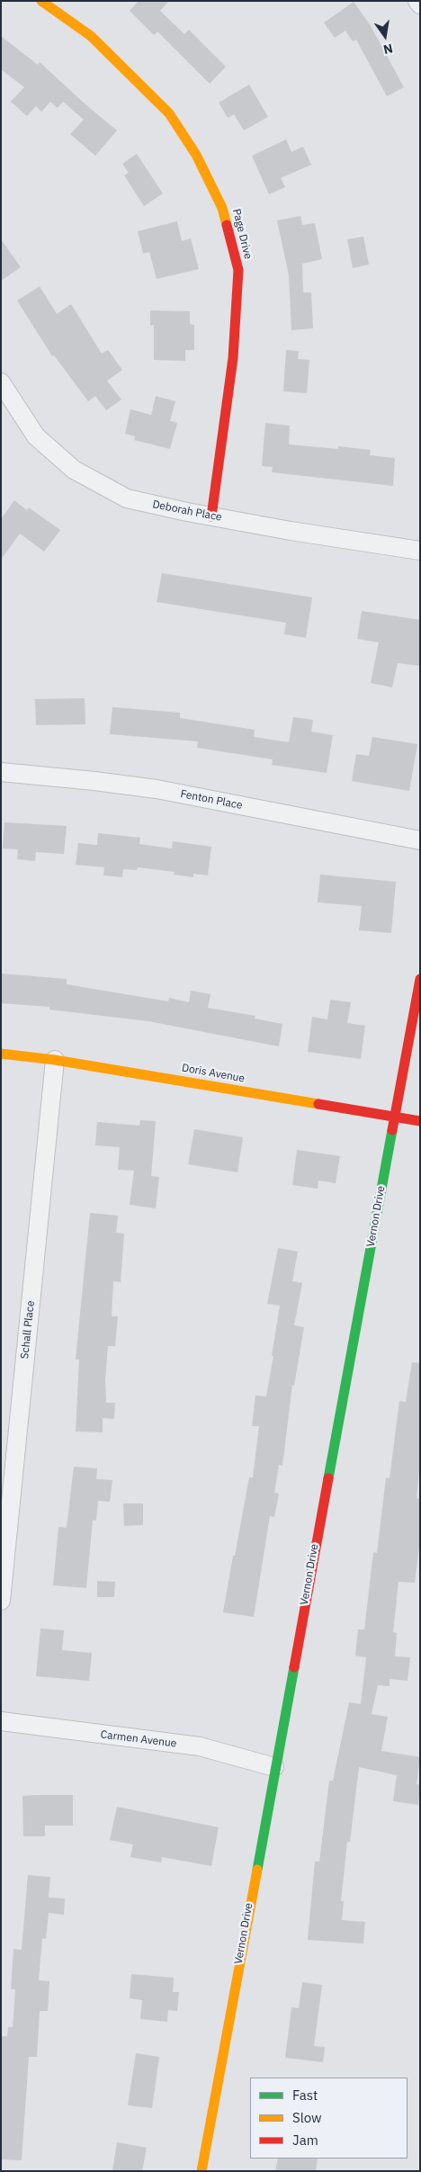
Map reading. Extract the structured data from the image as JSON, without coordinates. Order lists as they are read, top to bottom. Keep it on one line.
{"streets":{"street":["Page Drive","Deborah Place","Fenton Place","Doris Avenue","Vernon Drive","Schall Place","Carmen Avenue"]},"crossings":[["Page Drive","Deborah Place"],["Doris Avenue","Vernon Drive"],["Doris Avenue","Schall Place"],["Vernon Drive","Carmen Avenue"]],"legend":["Fast","Slow","Jam"],"north":"bottom"}
